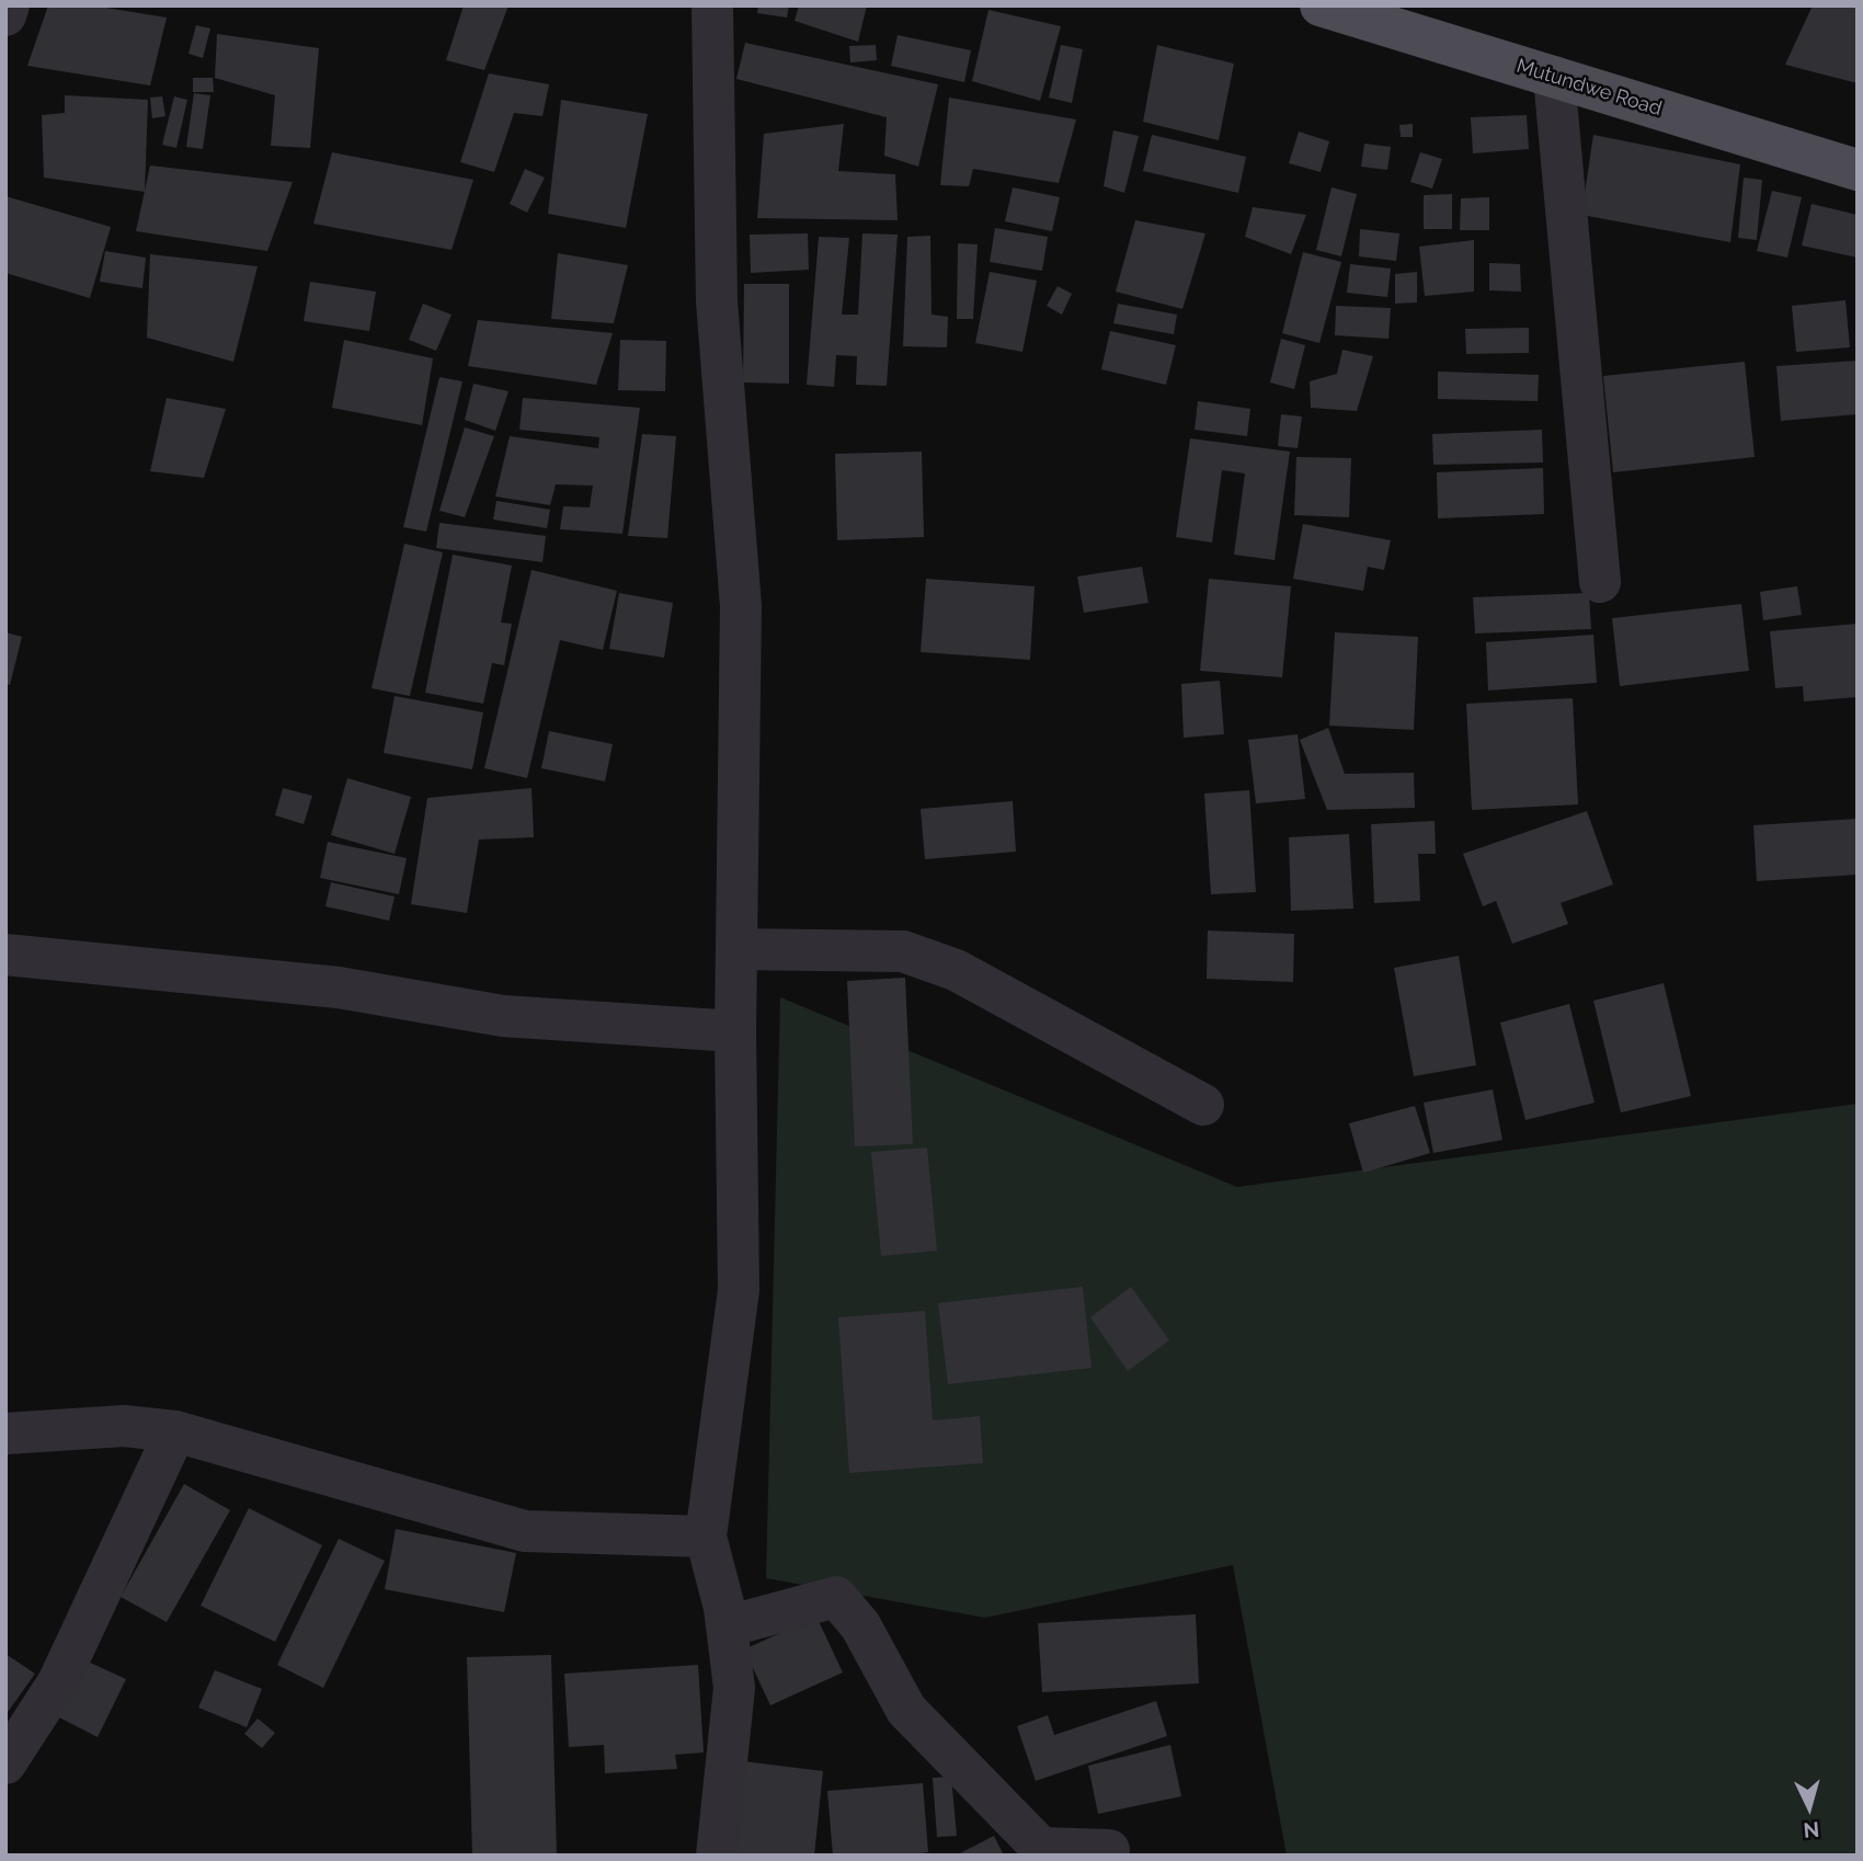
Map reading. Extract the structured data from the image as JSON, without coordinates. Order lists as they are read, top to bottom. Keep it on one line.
{"streets":{"main road":["Mutundwe Road"]},"north":"bottom"}
